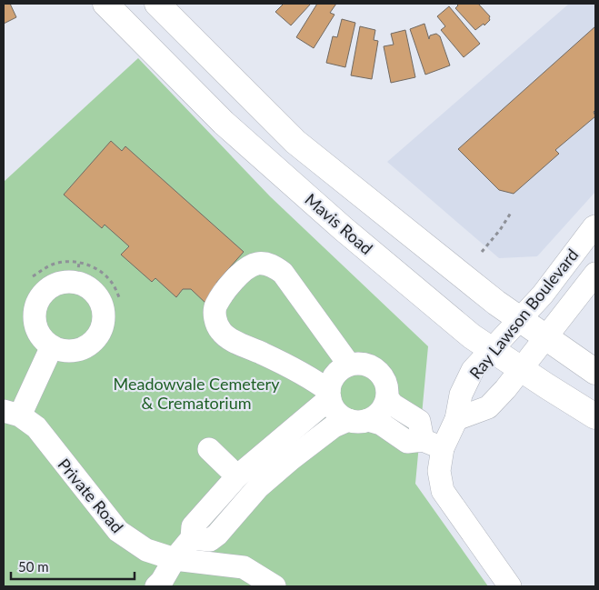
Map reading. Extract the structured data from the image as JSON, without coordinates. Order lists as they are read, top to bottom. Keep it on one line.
{"streets":{"main road":["Mavis Road"],"street":["Ray Lawson Boulevard","Private Road"]},"crossings":[["Mavis Road","Ray Lawson Boulevard"]],"parks":["Meadowvale Cemetery & Crematorium"],"scale_bar":"50 m"}
